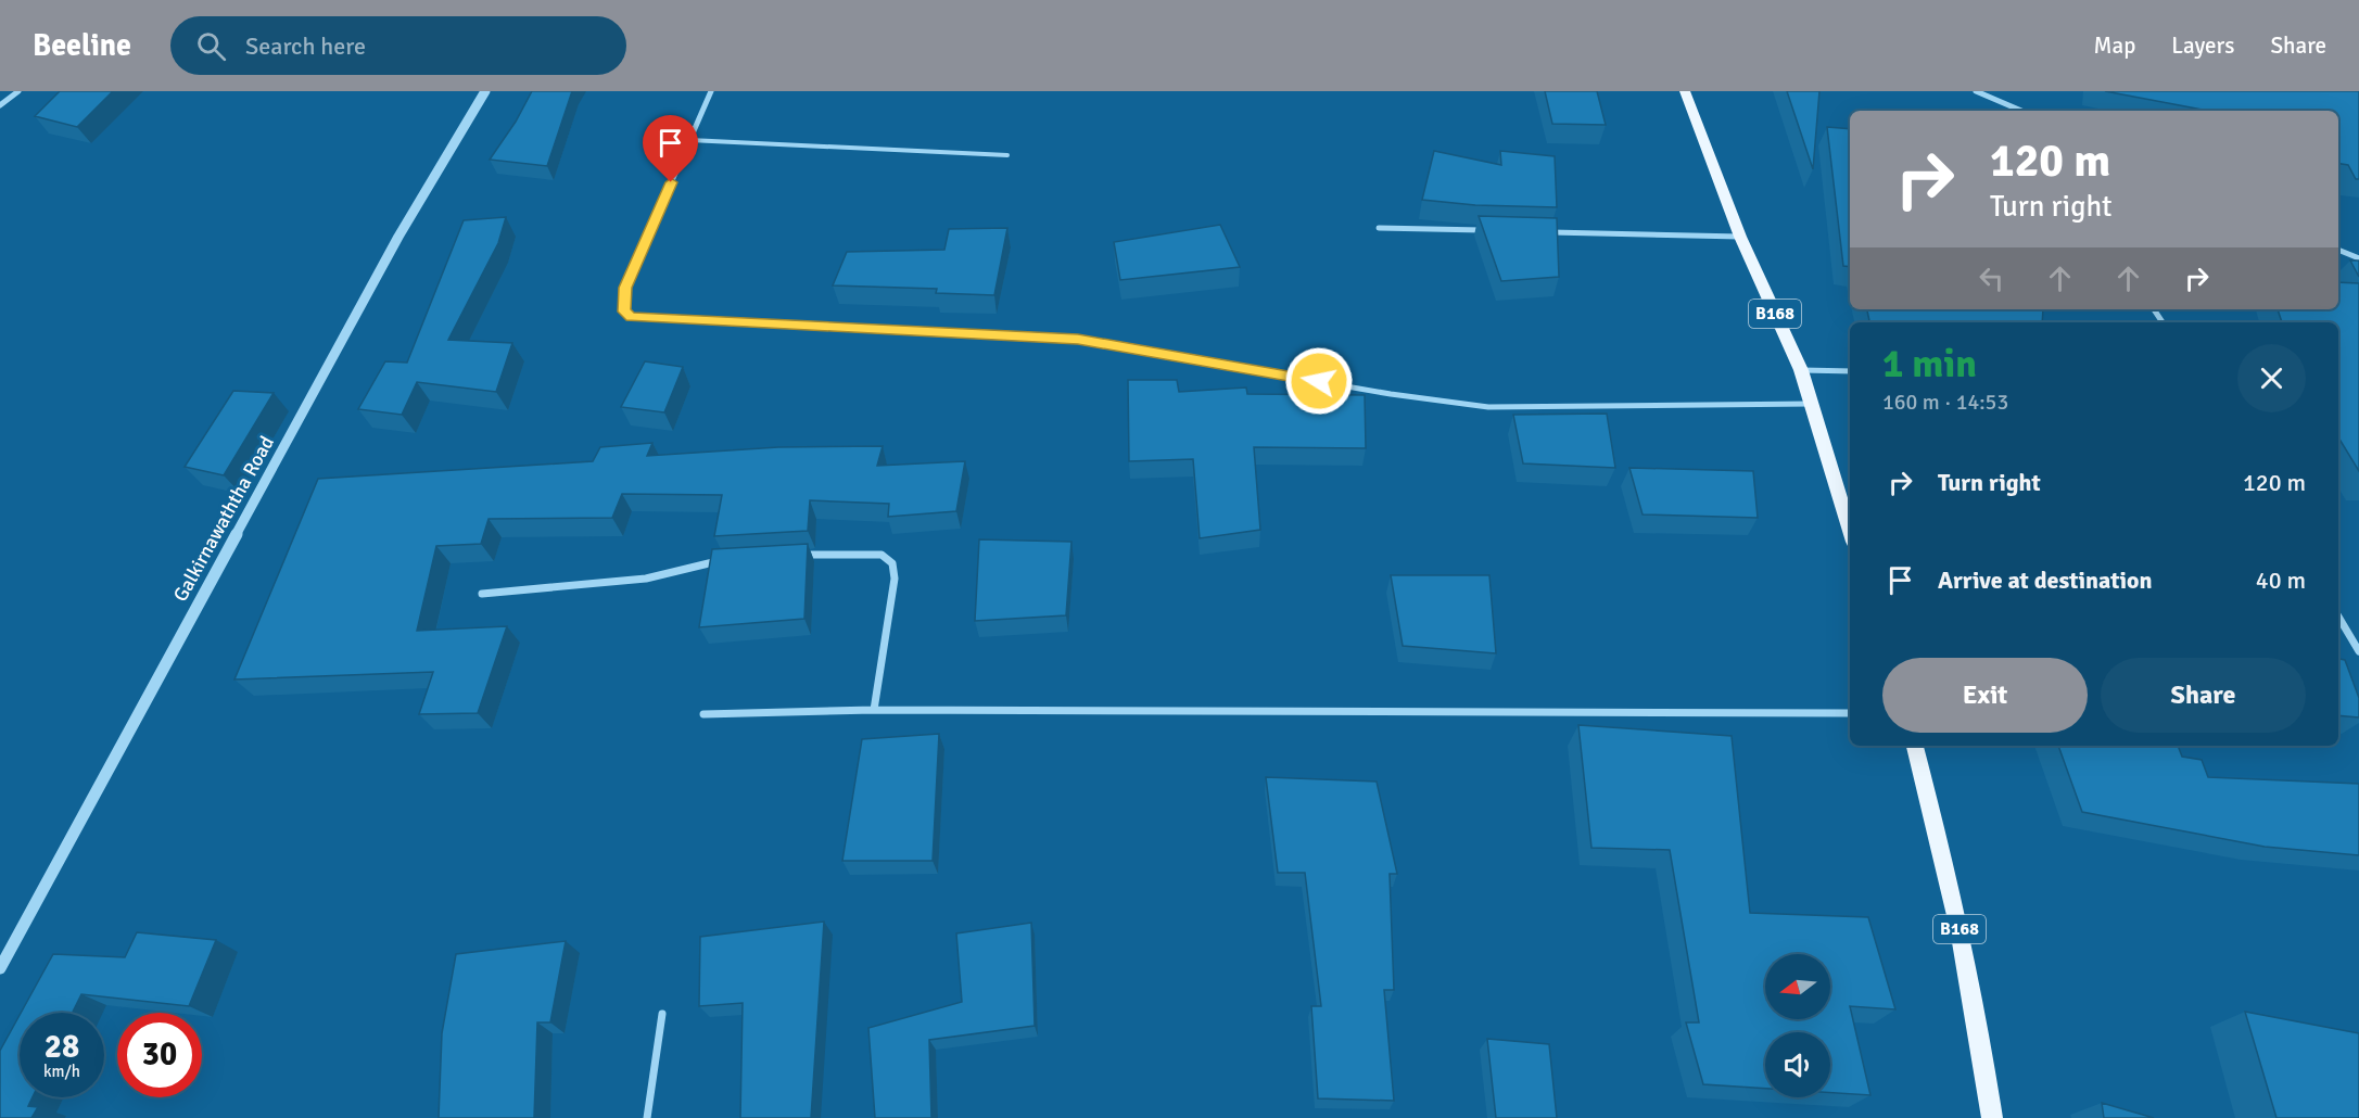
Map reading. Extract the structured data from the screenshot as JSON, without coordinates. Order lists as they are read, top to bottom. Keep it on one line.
{"streets":{"main road":["B168"],"street":["Galkirnawaththa Road"]},"north":"left","page":{"header":"Beeline","search":"Search here","nav":["Map","Layers","Share"],"turn":["120 m","Turn right"],"heading":["1 min","160 m · 14:53"],"list":[{"name":"Turn right","value":"120 m"},{"name":"Arrive at destination","value":"40 m"}],"buttons":["Exit","Share"],"speed":"28 km/h","limit":"30"}}
